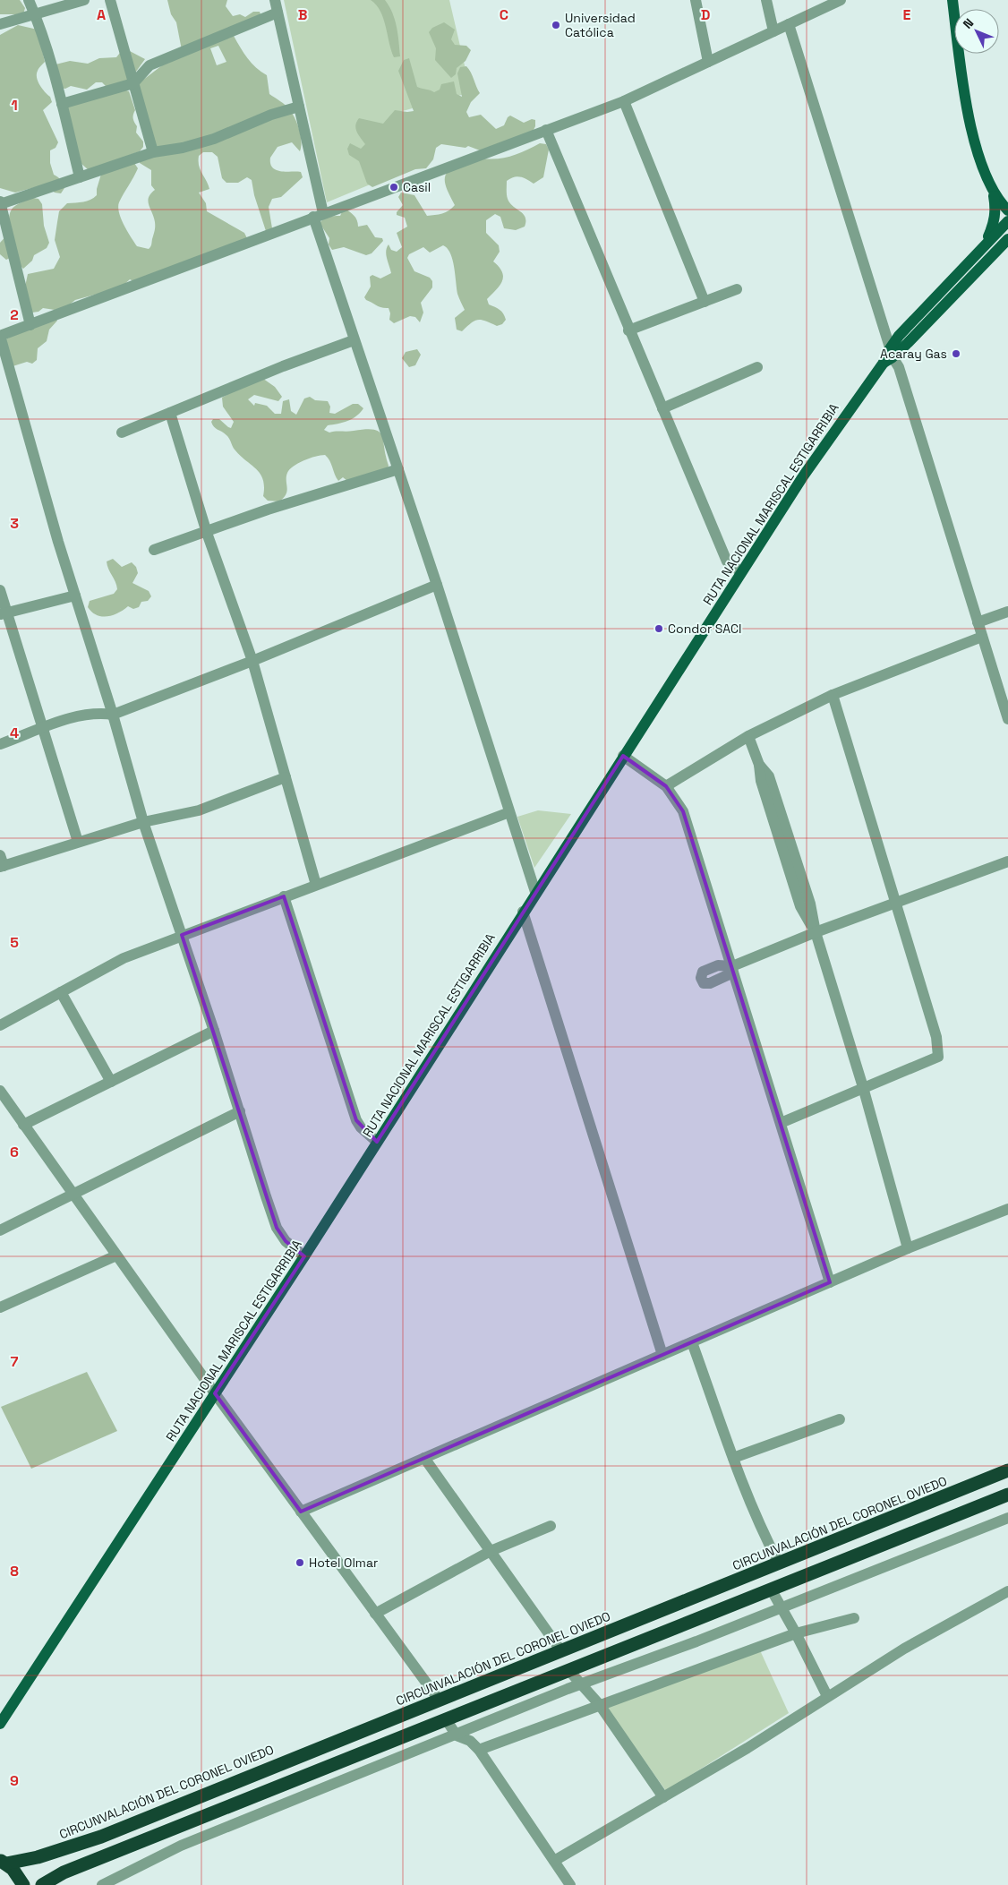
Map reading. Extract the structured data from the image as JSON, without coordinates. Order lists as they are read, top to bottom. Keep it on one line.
{"streets":{"highway":["CIRCUNVALACIÓN DEL CORONEL OVIEDO"],"main road":["RUTA NACIONAL MARISCAL ESTIGARRIBIA"]},"places":["Universidad Católica","Casil","Acaray Gas","Condor SACI","Hotel Olmar"],"north":"top left","grid":{"columns":["A","B","C","D","E"],"rows":["1","2","3","4","5","6","7","8","9"]}}
